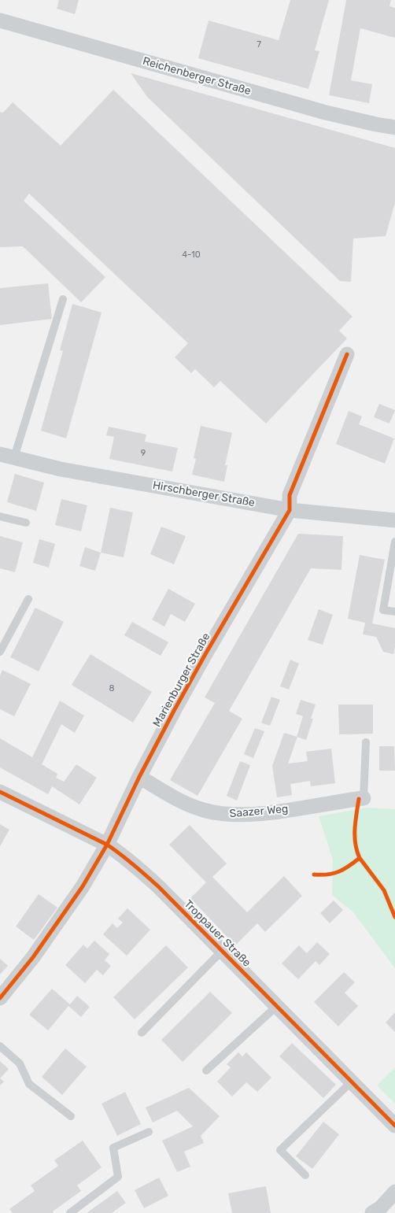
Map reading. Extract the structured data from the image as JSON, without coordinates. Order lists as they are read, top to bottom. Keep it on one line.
{"streets":{"street":["Reichenberger Straße","Hirschberger Straße","Marienburger Straße","Saazer Weg","Troppauer Straße"]},"crossings":[["Hirschberger Straße","Marienburger Straße"],["Marienburger Straße","Saazer Weg"],["Marienburger Straße","Troppauer Straße"]],"house_numbers":["7","4-10","9","8"]}
